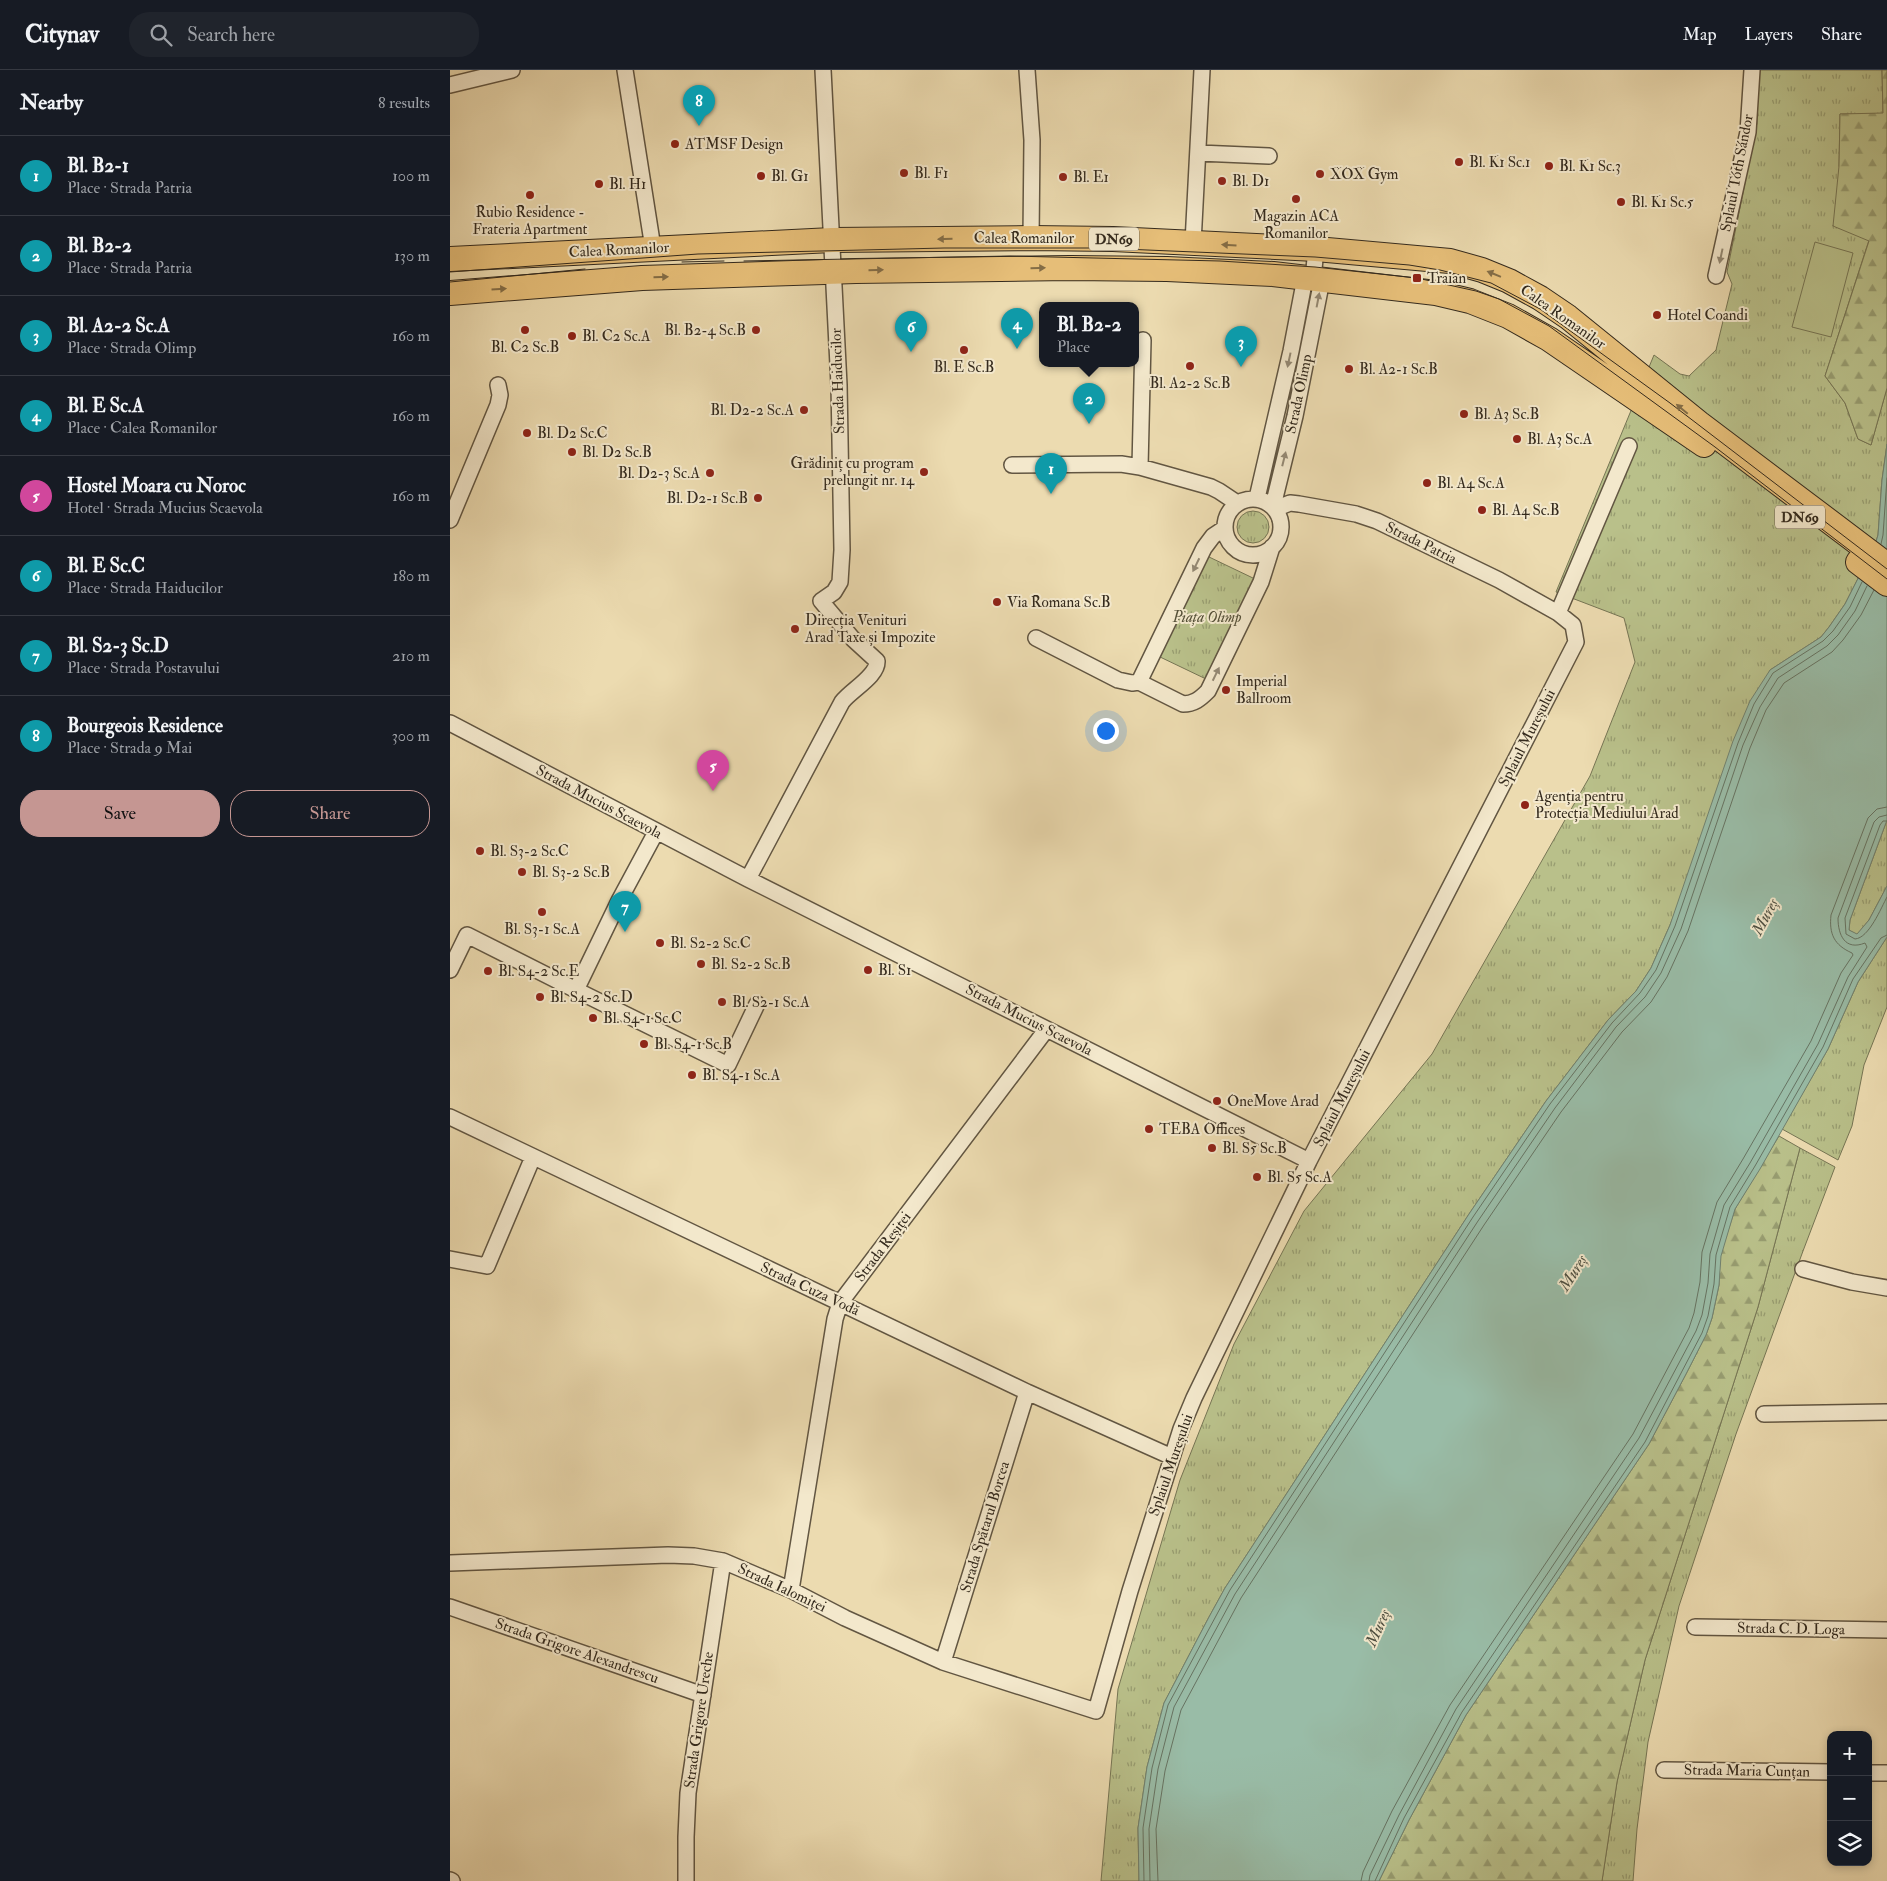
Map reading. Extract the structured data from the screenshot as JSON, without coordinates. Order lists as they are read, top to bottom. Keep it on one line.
{"streets":{"main road":["Calea Romanilor","DN69"],"street":["Splaiul Tóth Sándor","Strada Haiducilor","Strada Olimp","Strada Patria","Splaiul Mureșului","Strada Mucius Scaevola","Strada Reșiței","Strada Cuza Vodă","Strada Spătarul Borcea","Strada Ialomiței","Strada C. D. Loga","Strada Grigore Alexandrescu","Strada Grigore Ureche","Strada Maria Cunțan"]},"crossings":[["Calea Romanilor","DN69"],["Calea Romanilor","Strada Haiducilor"],["Calea Romanilor","Strada Olimp"],["Strada Haiducilor","Strada Mucius Scaevola"],["Strada Olimp","Strada Patria"],["Strada Patria","Splaiul Mureșului"],["Splaiul Mureșului","Strada Mucius Scaevola"],["Splaiul Mureșului","Strada Cuza Vodă"],["Splaiul Mureșului","Strada Ialomiței"],["Strada Mucius Scaevola","Strada Reșiței"],["Strada Reșiței","Strada Cuza Vodă"],["Strada Reșiței","Strada Ialomiței"],["Strada Cuza Vodă","Strada Spătarul Borcea"],["Strada Spătarul Borcea","Strada Ialomiței"],["Strada Ialomiței","Strada Grigore Ureche"],["Strada Grigore Alexandrescu","Strada Grigore Ureche"]],"one_way":["Splaiul Tóth Sándor"],"water":["Mureș"],"parks":["Piața Olimp"],"places":{"other":["ATMSF Design","Bl. K1 Sc.1","Bl. K1 Sc.3","Bl. F1","XOX Gym","Bl. G1","Bl. E1","Bl. D1","Bl. H1","Rubio Residence - Frateria Apartment","Magazin ACA Romanilor","Bl. K1 Sc.5","Hotel Coandi","Bl. C2 Sc.B","Bl. B2-4 Sc.B","Bl. C2 Sc.A","Bl. E Sc.B","Bl. A2-2 Sc.B","Bl. A2-1 Sc.B","Bl. D2-2 Sc.A","Bl. A3 Sc.B","Bl. D2 Sc.C","Bl. A3 Sc.A","Bl. D2 Sc.B","Grădiniț cu program prelungit nr. 14","Bl. D2-3 Sc.A","Bl. A4 Sc.A","Bl. D2-1 Sc.B","Bl. A4 Sc.B","Via Romana Sc.B","Direcția Venituri Arad Taxe și Impozite","Imperial Ballroom","Agenţia pentru Protecţia Mediului Arad","Bl. S3-2 Sc.C","Bl. S3-2 Sc.B","Bl. S3-1 Sc.A","Bl. S2-2 Sc.C","Bl. S2-2 Sc.B","Bl. S1","Bl. S4-2 Sc.E","Bl. S4-2 Sc.D","Bl. S2-1 Sc.A","Bl. S4-1 Sc.C","Bl. S4-1 Sc.B","Bl. S4-1 Sc.A","OneMove Arad","TEBA Offices","Bl. S5 Sc.B","Bl. S5 Sc.A"],"transit":["Traian"]},"page":{"header":"Citynav","search":"Search here","nav":["Map","Layers","Share"],"heading":["Nearby","8 results"],"pins":["8","4","6","3","2","1","5","7"],"list":[{"mark":"1","name":"Bl. B2-1","note":"Place · Strada Patria","value":"100 m"},{"mark":"2","name":"Bl. B2-2","note":"Place · Strada Patria","value":"130 m"},{"mark":"3","name":"Bl. A2-2 Sc.A","note":"Place · Strada Olimp","value":"160 m"},{"mark":"4","name":"Bl. E Sc.A","note":"Place · Calea Romanilor","value":"160 m"},{"mark":"5","name":"Hostel Moara cu Noroc","note":"Hotel · Strada Mucius Scaevola","value":"160 m"},{"mark":"6","name":"Bl. E Sc.C","note":"Place · Strada Haiducilor","value":"180 m"},{"mark":"7","name":"Bl. S2-3 Sc.D","note":"Place · Strada Postavului","value":"210 m"},{"mark":"8","name":"Bourgeois Residence","note":"Place · Strada 9 Mai","value":"300 m"}],"popup":["Bl. B2-2","Place"],"buttons":["Save","Share"],"map_buttons":["+","−"]}}
